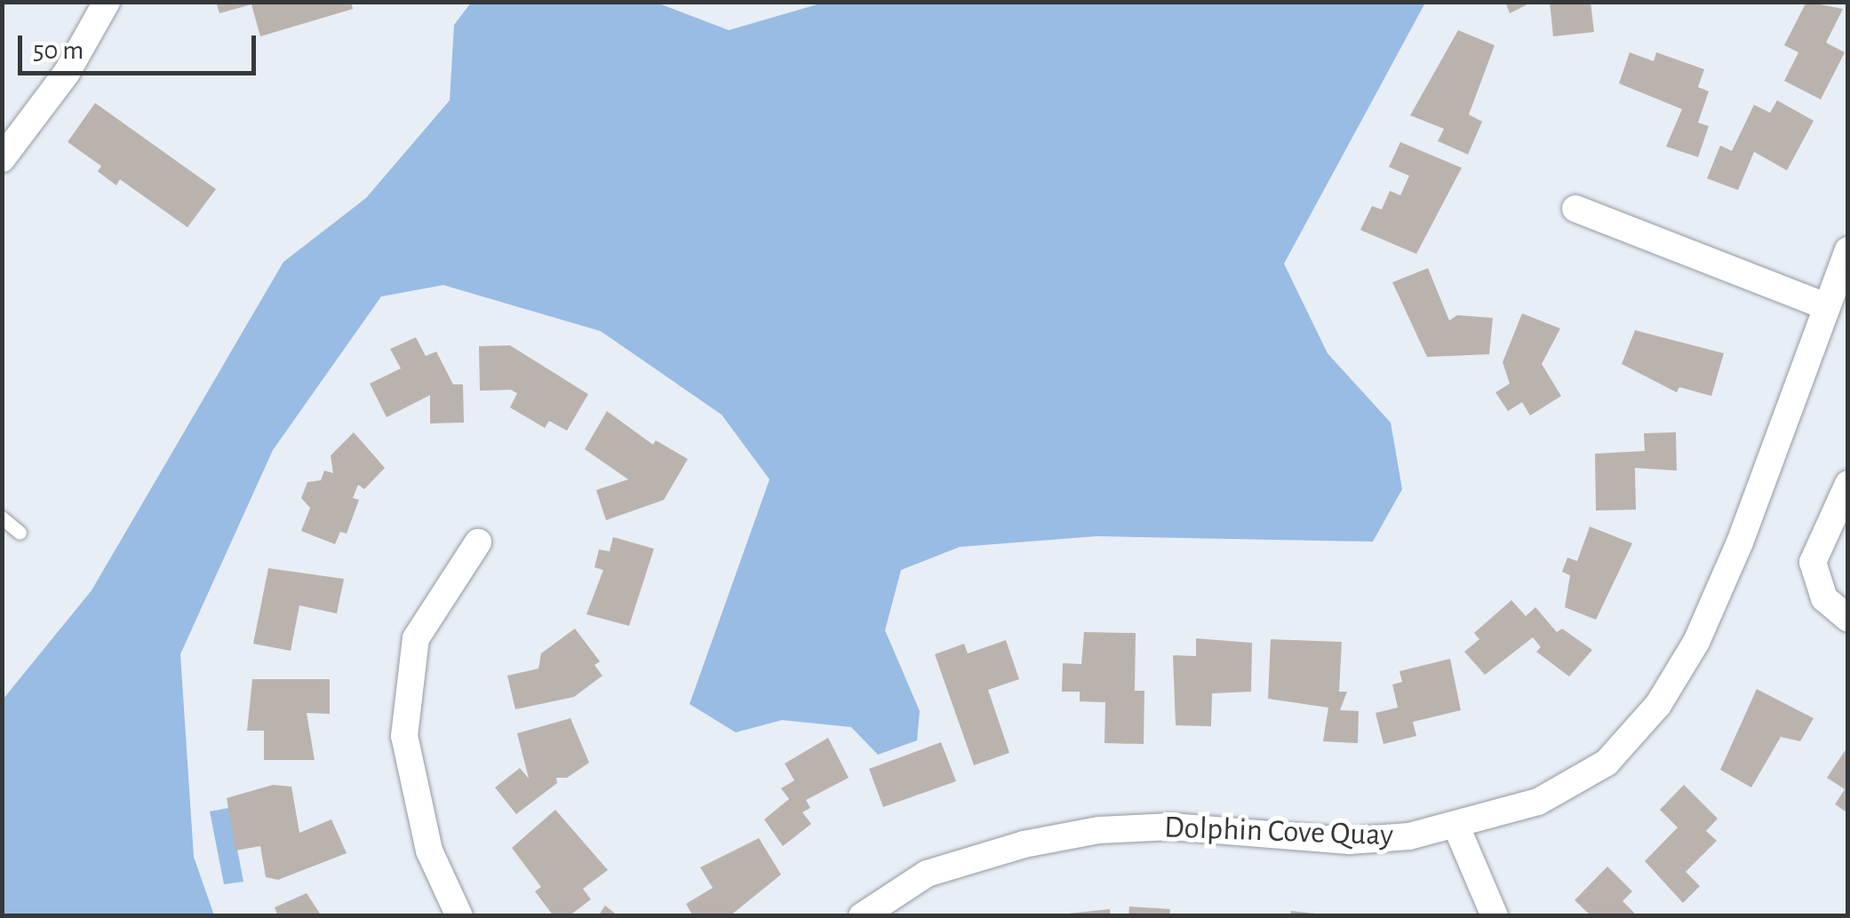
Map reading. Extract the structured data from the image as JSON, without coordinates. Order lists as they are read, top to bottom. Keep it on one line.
{"streets":{"street":["Dolphin Cove Quay"]},"scale_bar":"50 m"}
